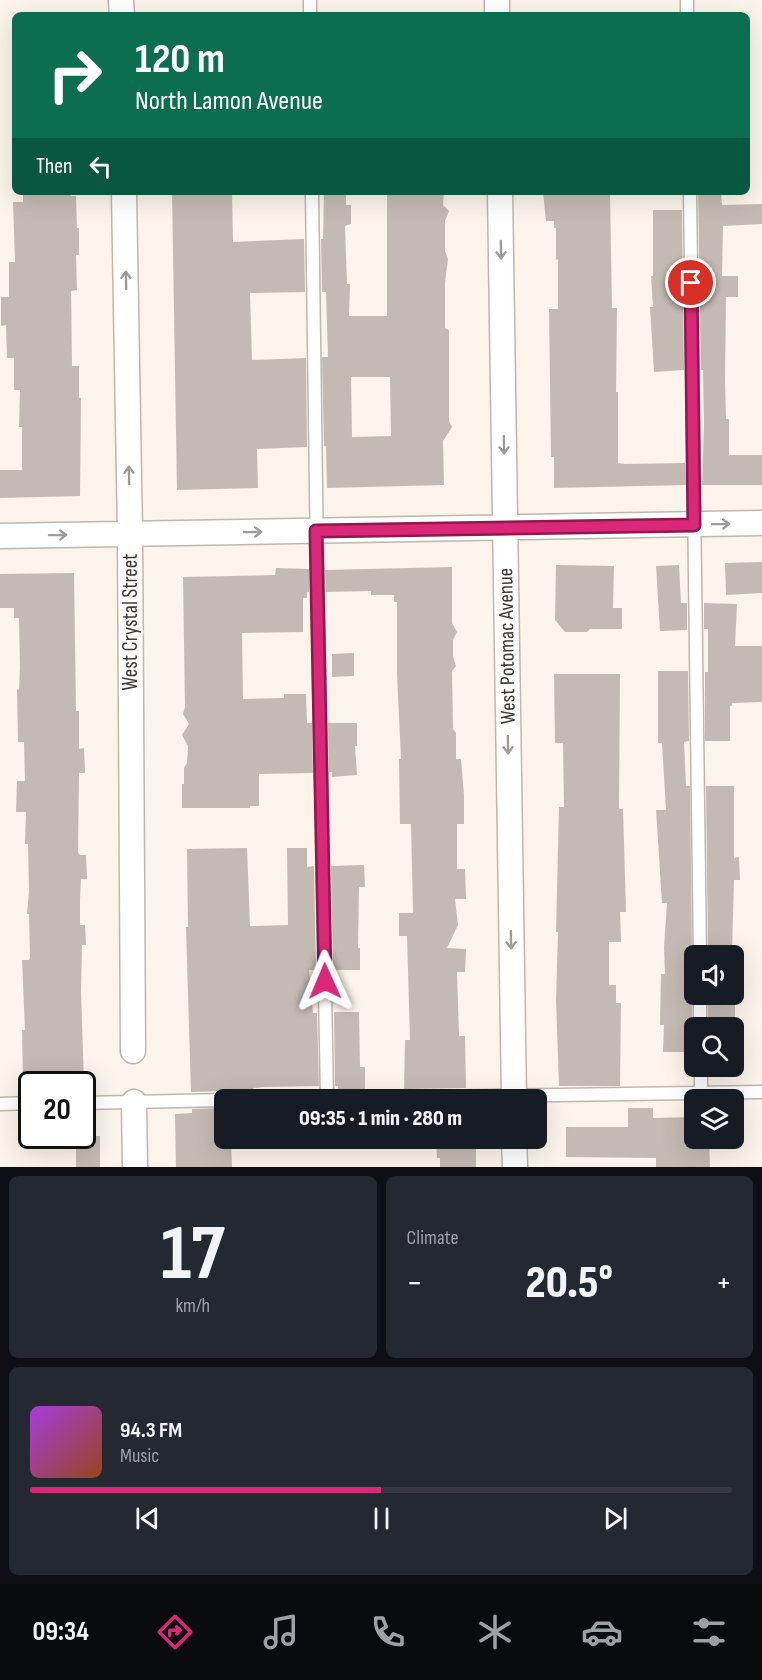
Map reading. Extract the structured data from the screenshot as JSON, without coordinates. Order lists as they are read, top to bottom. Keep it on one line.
{"streets":{"street":["West Crystal Street","West Potomac Avenue"]},"one_way":["West Crystal Street","West Potomac Avenue"],"page":{"turn":["120 m","North Lamon Avenue"],"then":"Then","limit":"20","trip":"09:35 · 1 min · 280 m","tile":[["17","km/h"],"Climate"],"heat":["−","20.5°","+"],"song":["94.3 FM","Music"],"tabs":"09:34"}}
